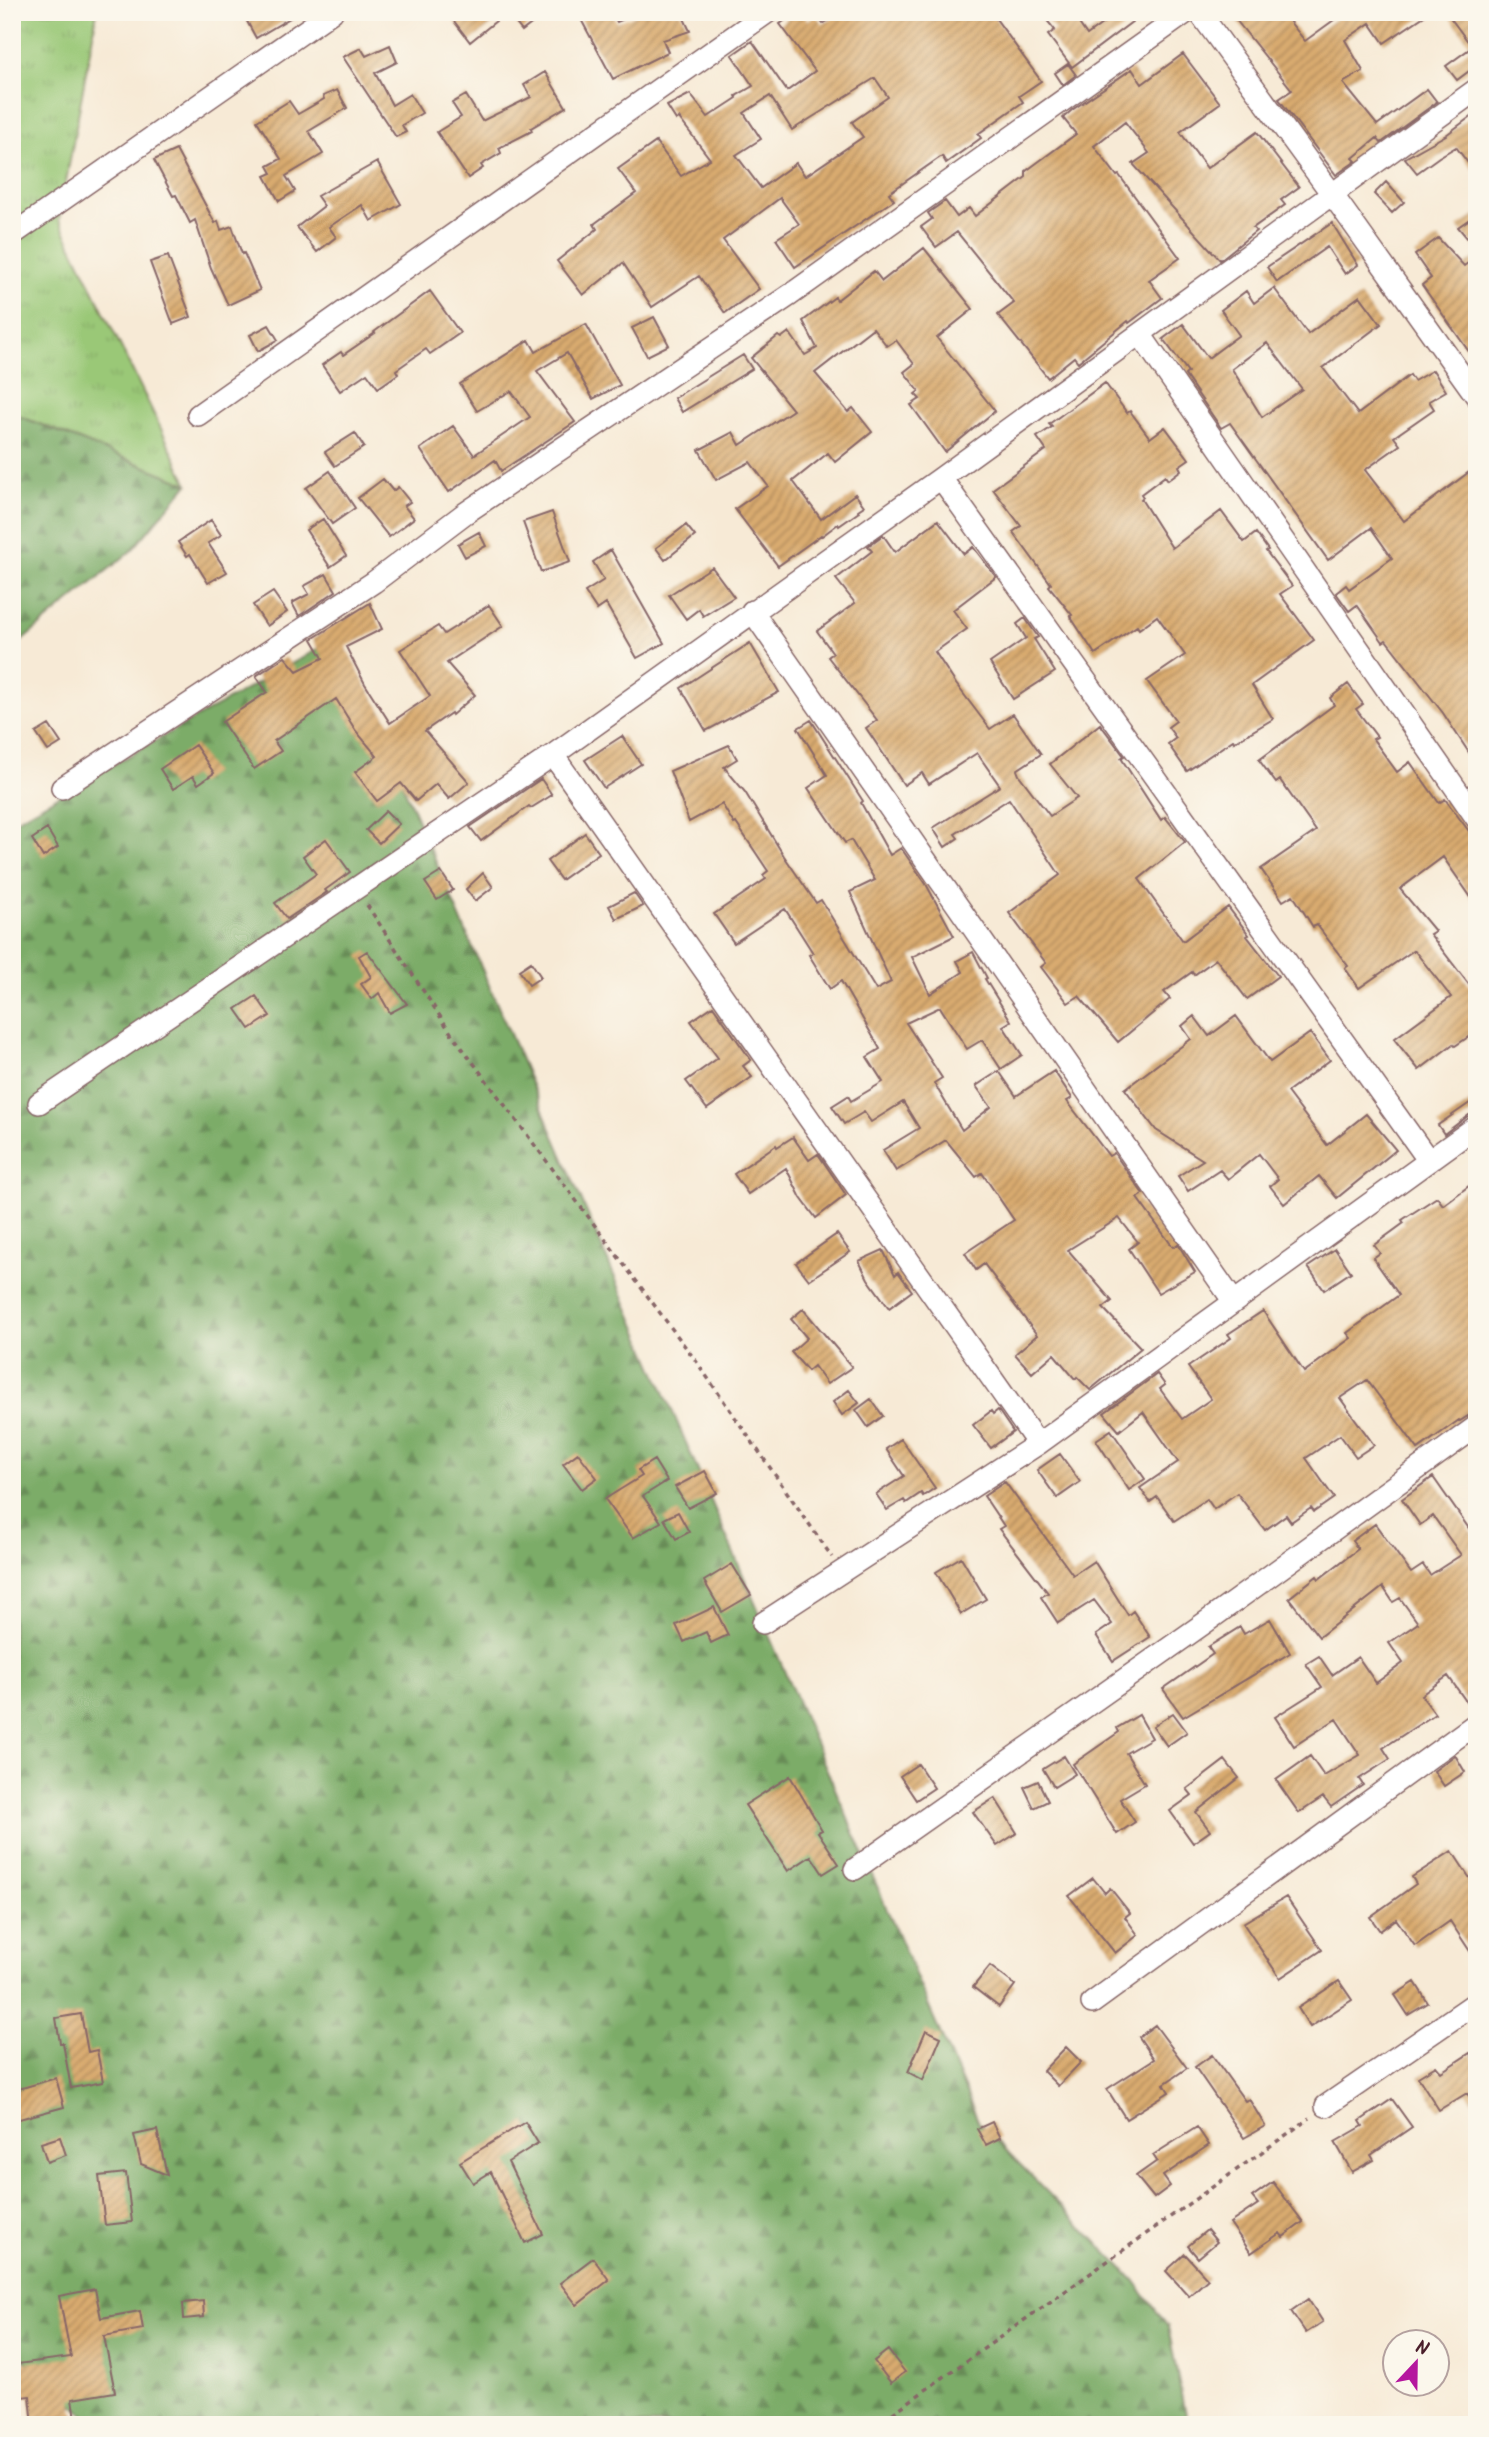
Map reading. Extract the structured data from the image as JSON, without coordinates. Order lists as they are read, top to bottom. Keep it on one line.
{"north":"top"}
